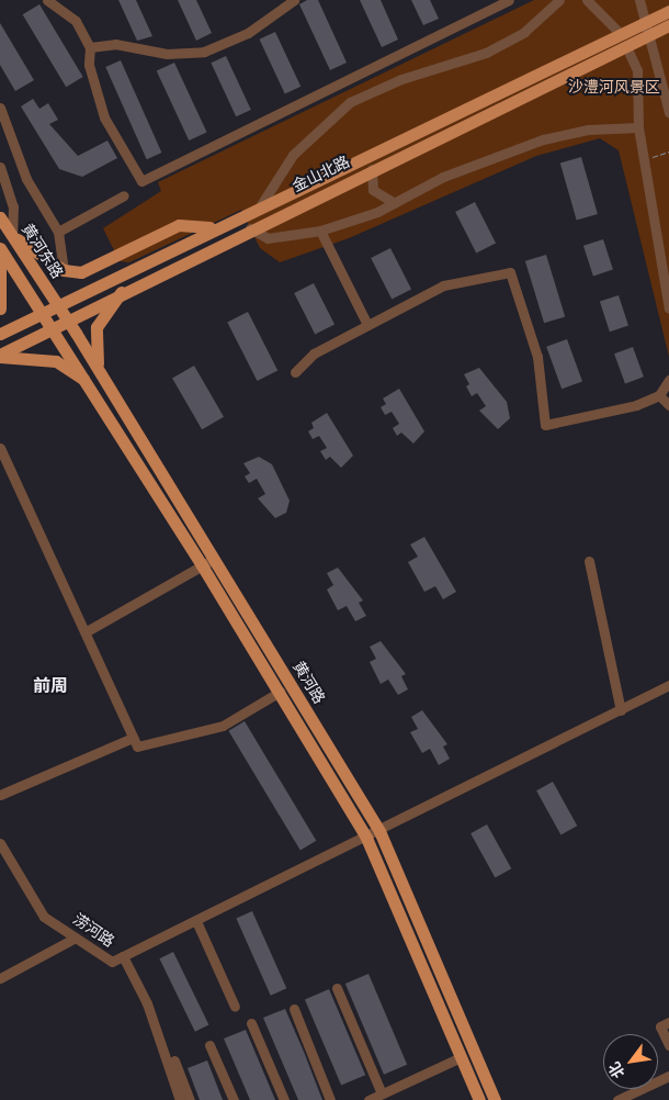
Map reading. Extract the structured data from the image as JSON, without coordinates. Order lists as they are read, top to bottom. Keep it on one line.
{"streets":{"main road":["金山北路","黄河东路","黄河路"],"street":["涝河路"]},"crossings":[["金山北路","黄河东路"],["金山北路","黄河路"],["黄河东路","黄河路"]],"districts":["前周"],"parks":["沙澧河风景区"],"north":"bottom left"}
